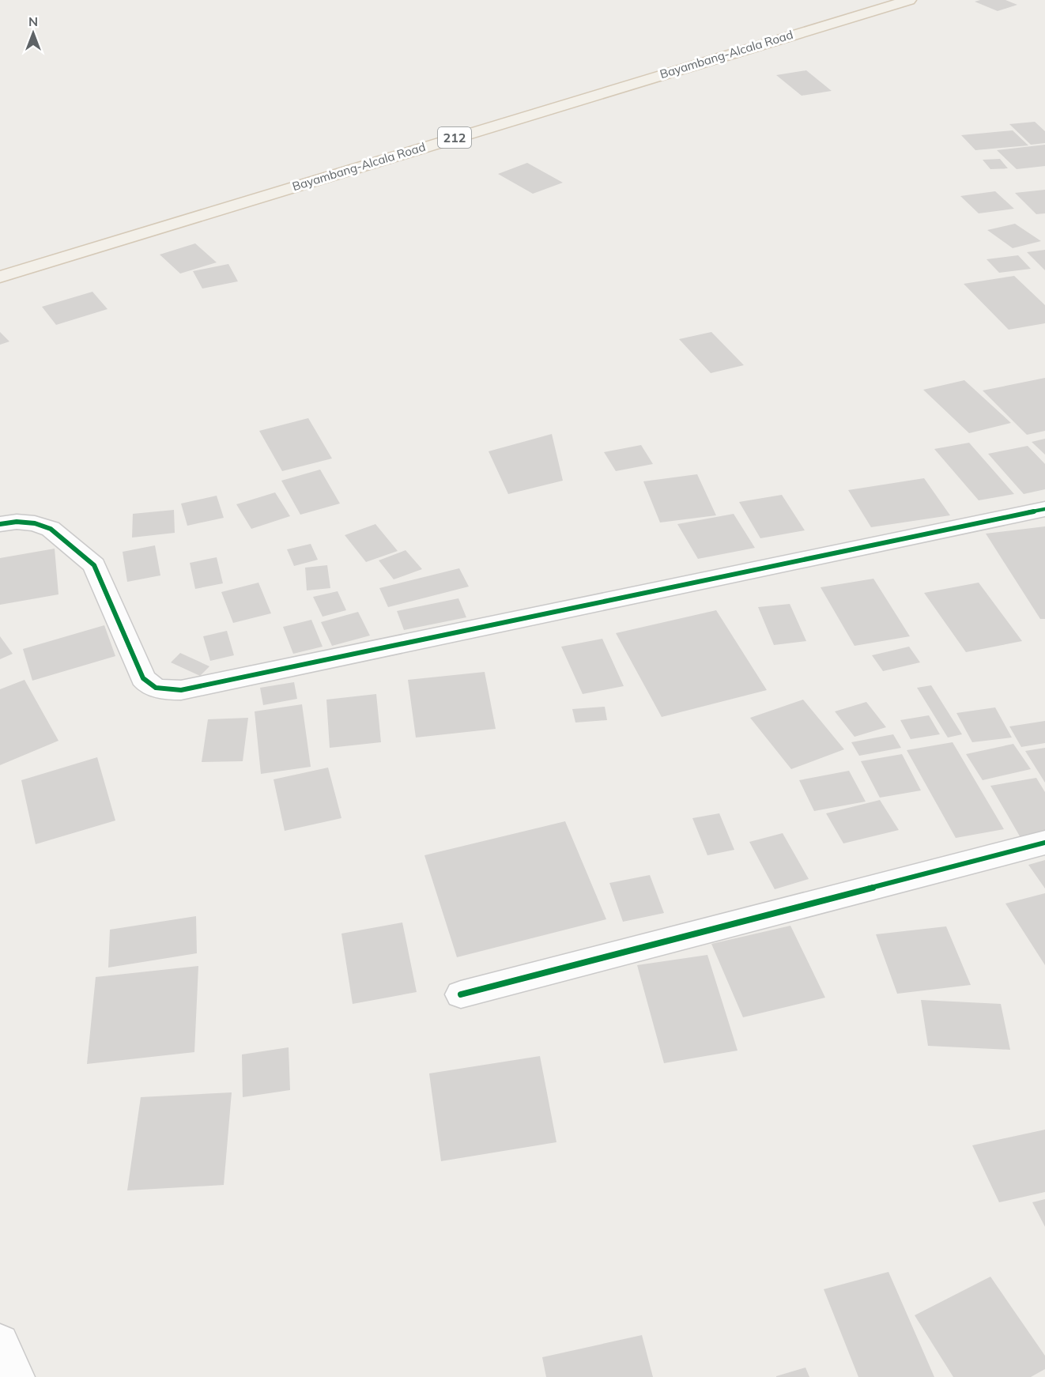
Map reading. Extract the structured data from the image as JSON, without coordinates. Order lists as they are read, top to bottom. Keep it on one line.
{"streets":{"main road":["Bayambang-Alcala Road","212"]},"north":"top"}
